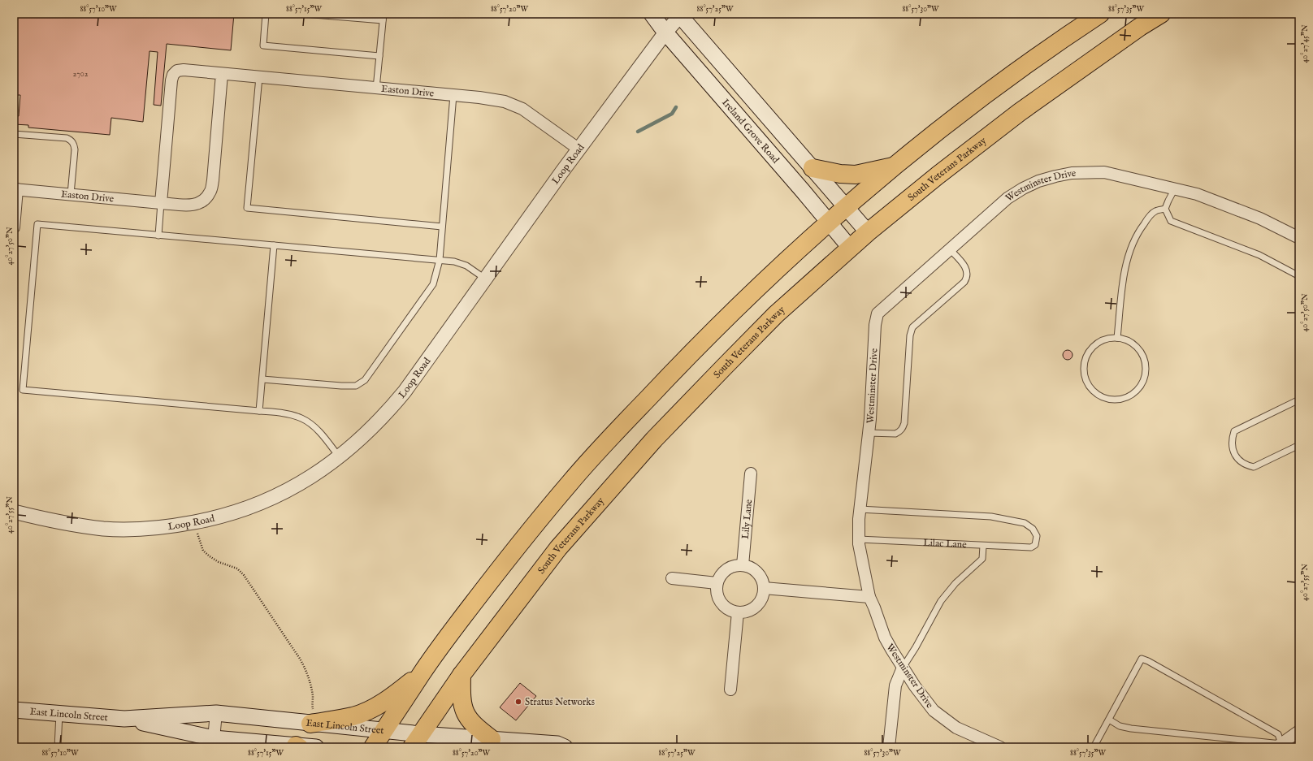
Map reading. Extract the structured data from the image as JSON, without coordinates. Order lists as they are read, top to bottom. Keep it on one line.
{"streets":{"highway":["South Veterans Parkway"],"main road":["Ireland Grove Road","East Lincoln Street"],"street":["Easton Drive","Loop Road","Westminster Drive","Lily Lane"],"lane":["Lilac Lane"]},"crossings":[["Easton Drive","Loop Road"],["Ireland Grove Road","Loop Road"],["Ireland Grove Road","South Veterans Parkway"],["South Veterans Parkway","East Lincoln Street"],["Westminster Drive","Lilac Lane"]],"places":["Stratus Networks"],"house_numbers":["2702"],"coordinates":["88°57'10\"W","88°57'15\"W","88°57'20\"W","88°57'25\"W","88°57'30\"W","88°57'35\"W","40°27'45\"N","40°27'50\"N","40°27'55\"N"]}
